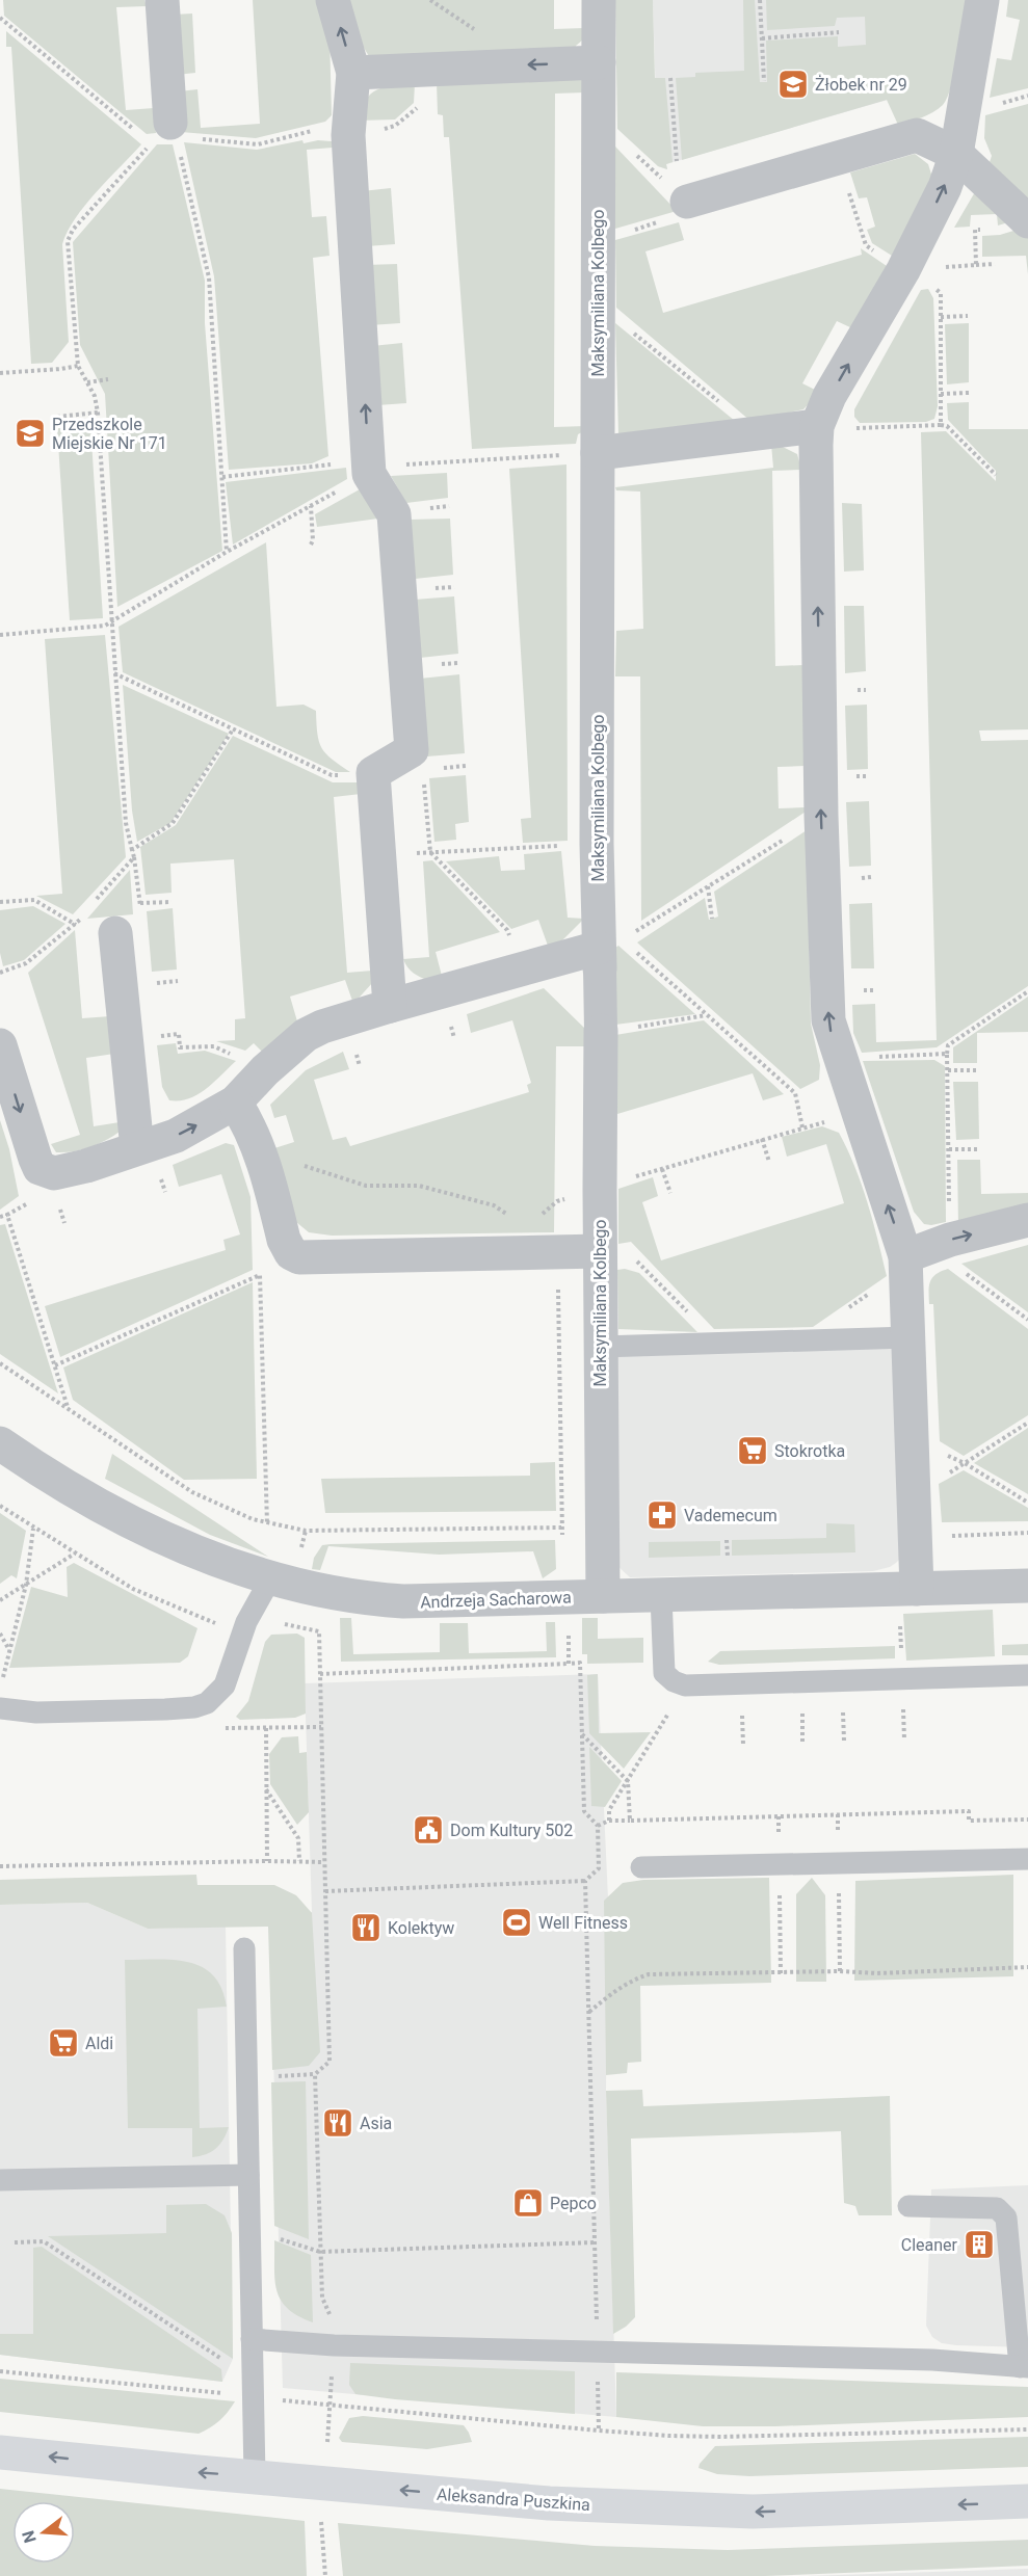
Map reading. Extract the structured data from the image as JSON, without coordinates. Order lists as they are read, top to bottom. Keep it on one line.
{"streets":{"main road":["Aleksandra Puszkina"],"street":["Maksymiliana Kolbego","Andrzeja Sacharowa"]},"crossings":[["Maksymiliana Kolbego","Andrzeja Sacharowa"]],"one_way":["Aleksandra Puszkina"],"places":{"school or university":["Żłobek nr 29","Przedszkole Miejskie Nr 171"],"supermarket":["Stokrotka","Aldi"],"pharmacy":["Vademecum"],"public building":["Dom Kultury 502"],"sports":["Well Fitness"],"restaurant":["Kolektyw","Asia"],"shop":["Pepco"],"building":["Cleaner"]},"north":"left"}
